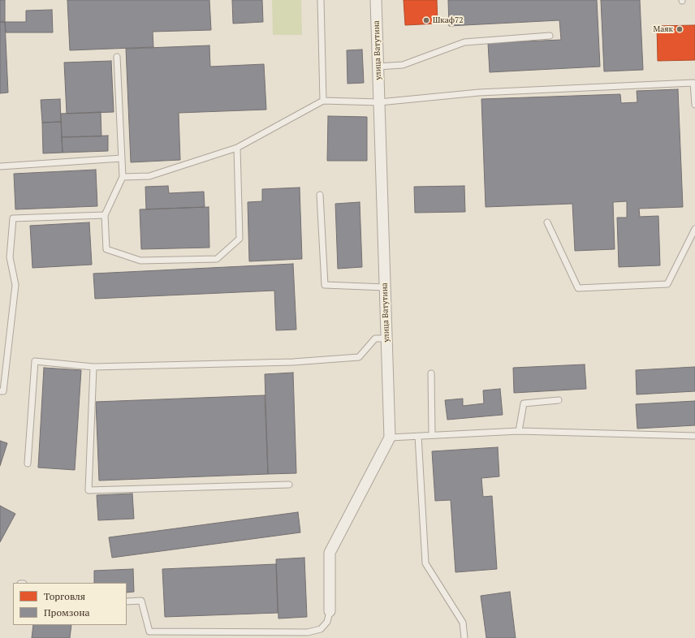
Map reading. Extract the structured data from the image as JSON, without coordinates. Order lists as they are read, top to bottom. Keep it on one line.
{"streets":{"street":["улица Ватутина"]},"places":["Шкаф72","Маяк"],"legend":["Торговля","Промзона"]}
